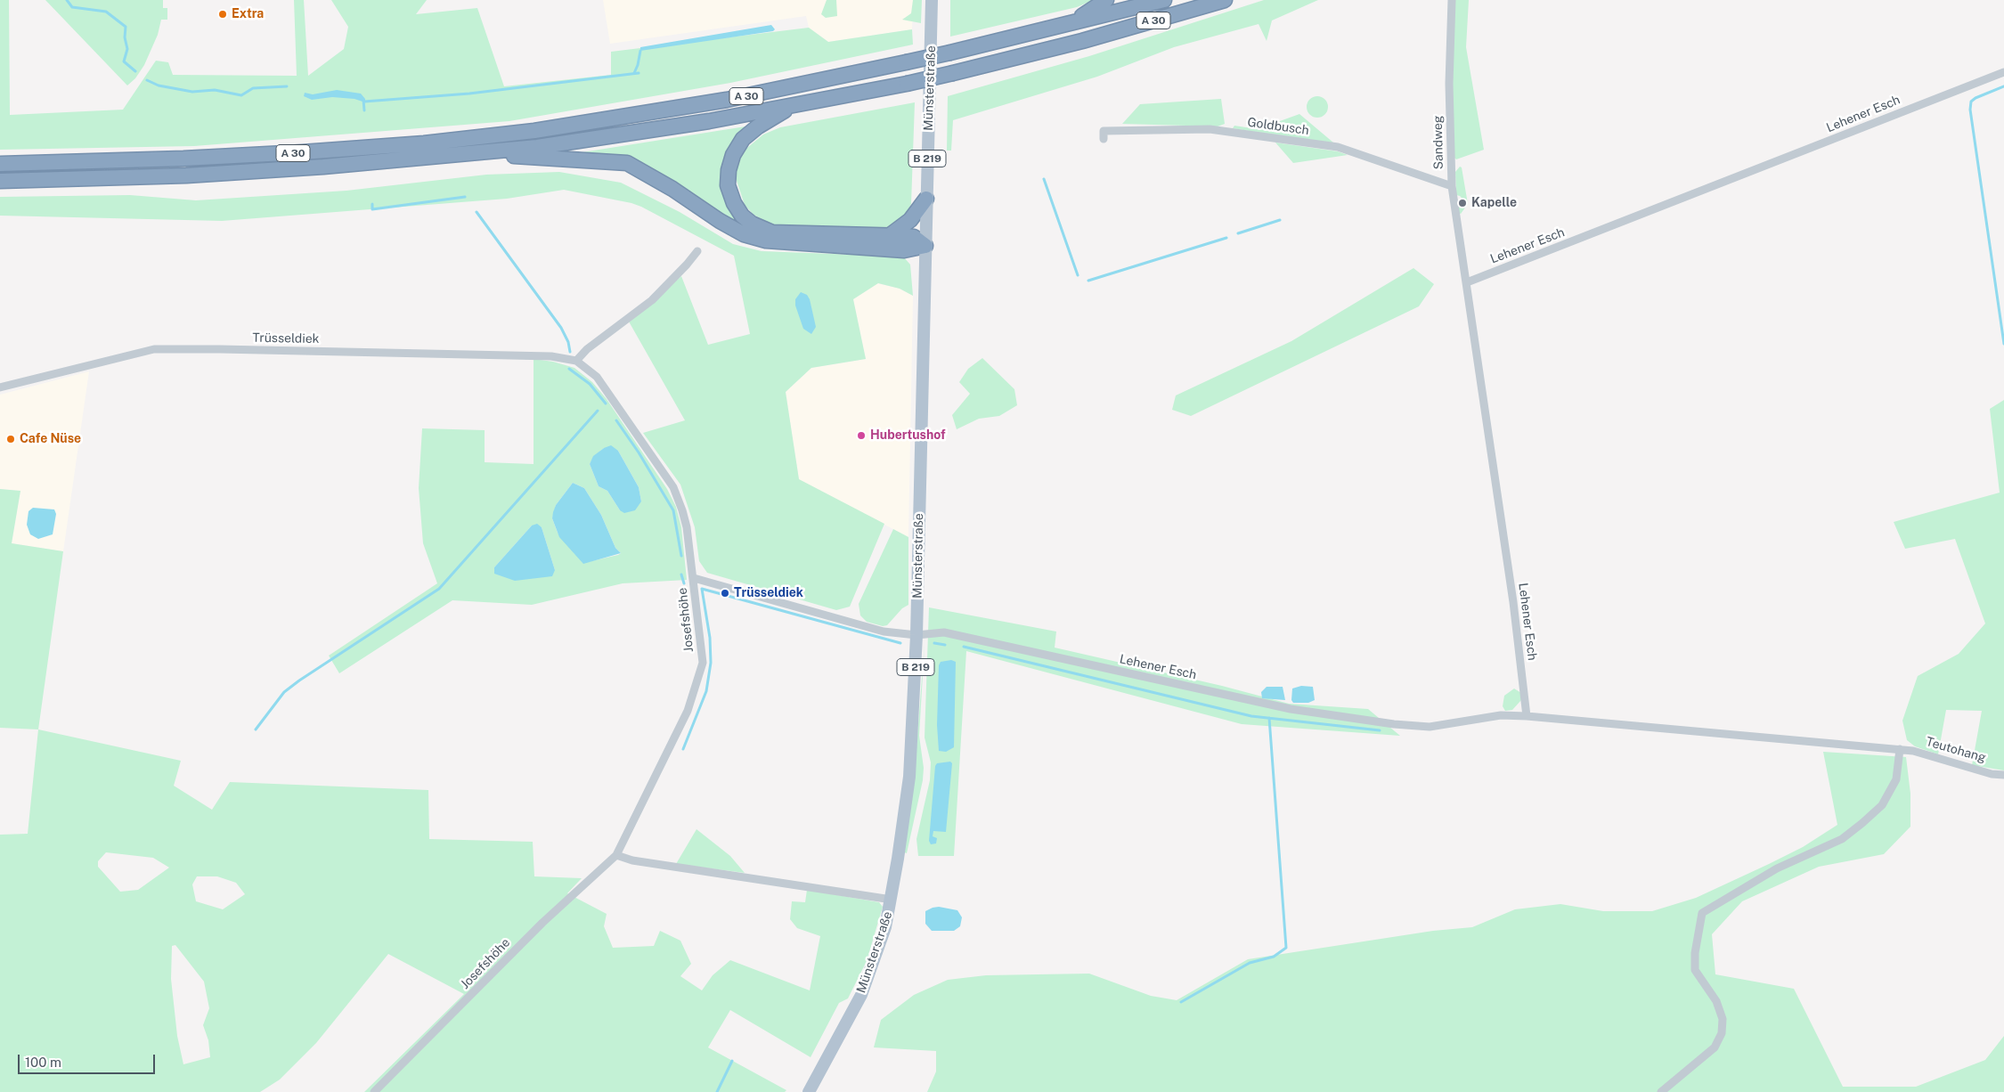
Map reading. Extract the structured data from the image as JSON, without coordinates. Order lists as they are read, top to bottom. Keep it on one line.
{"streets":{"highway":["A 30"],"main road":["Münsterstraße","B 219"],"street":["Lehener Esch","Goldbusch","Sandweg","Trüsseldiek","Josefshöhe","Teutohang"]},"crossings":[["Münsterstraße","Lehener Esch"],["Lehener Esch","Sandweg"],["Lehener Esch","Teutohang"],["Goldbusch","Sandweg"],["Trüsseldiek","Josefshöhe"]],"places":["Extra","Kapelle","Hubertushof","Cafe Nüse","Trüsseldiek"],"scale_bar":"100 m"}
